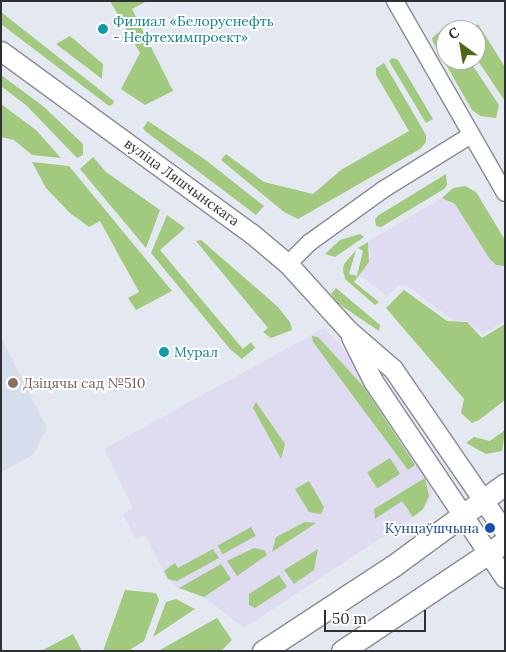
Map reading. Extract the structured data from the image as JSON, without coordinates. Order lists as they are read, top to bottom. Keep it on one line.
{"streets":{"main road":["вуліца Ляшчынскага"]},"places":["Филиал «Белоруснефть - Нефтехимпроект»","Мурал","Дзіцячы сад №510","Кунцаўшчына"],"scale_bar":"50 m","north":"top left"}
